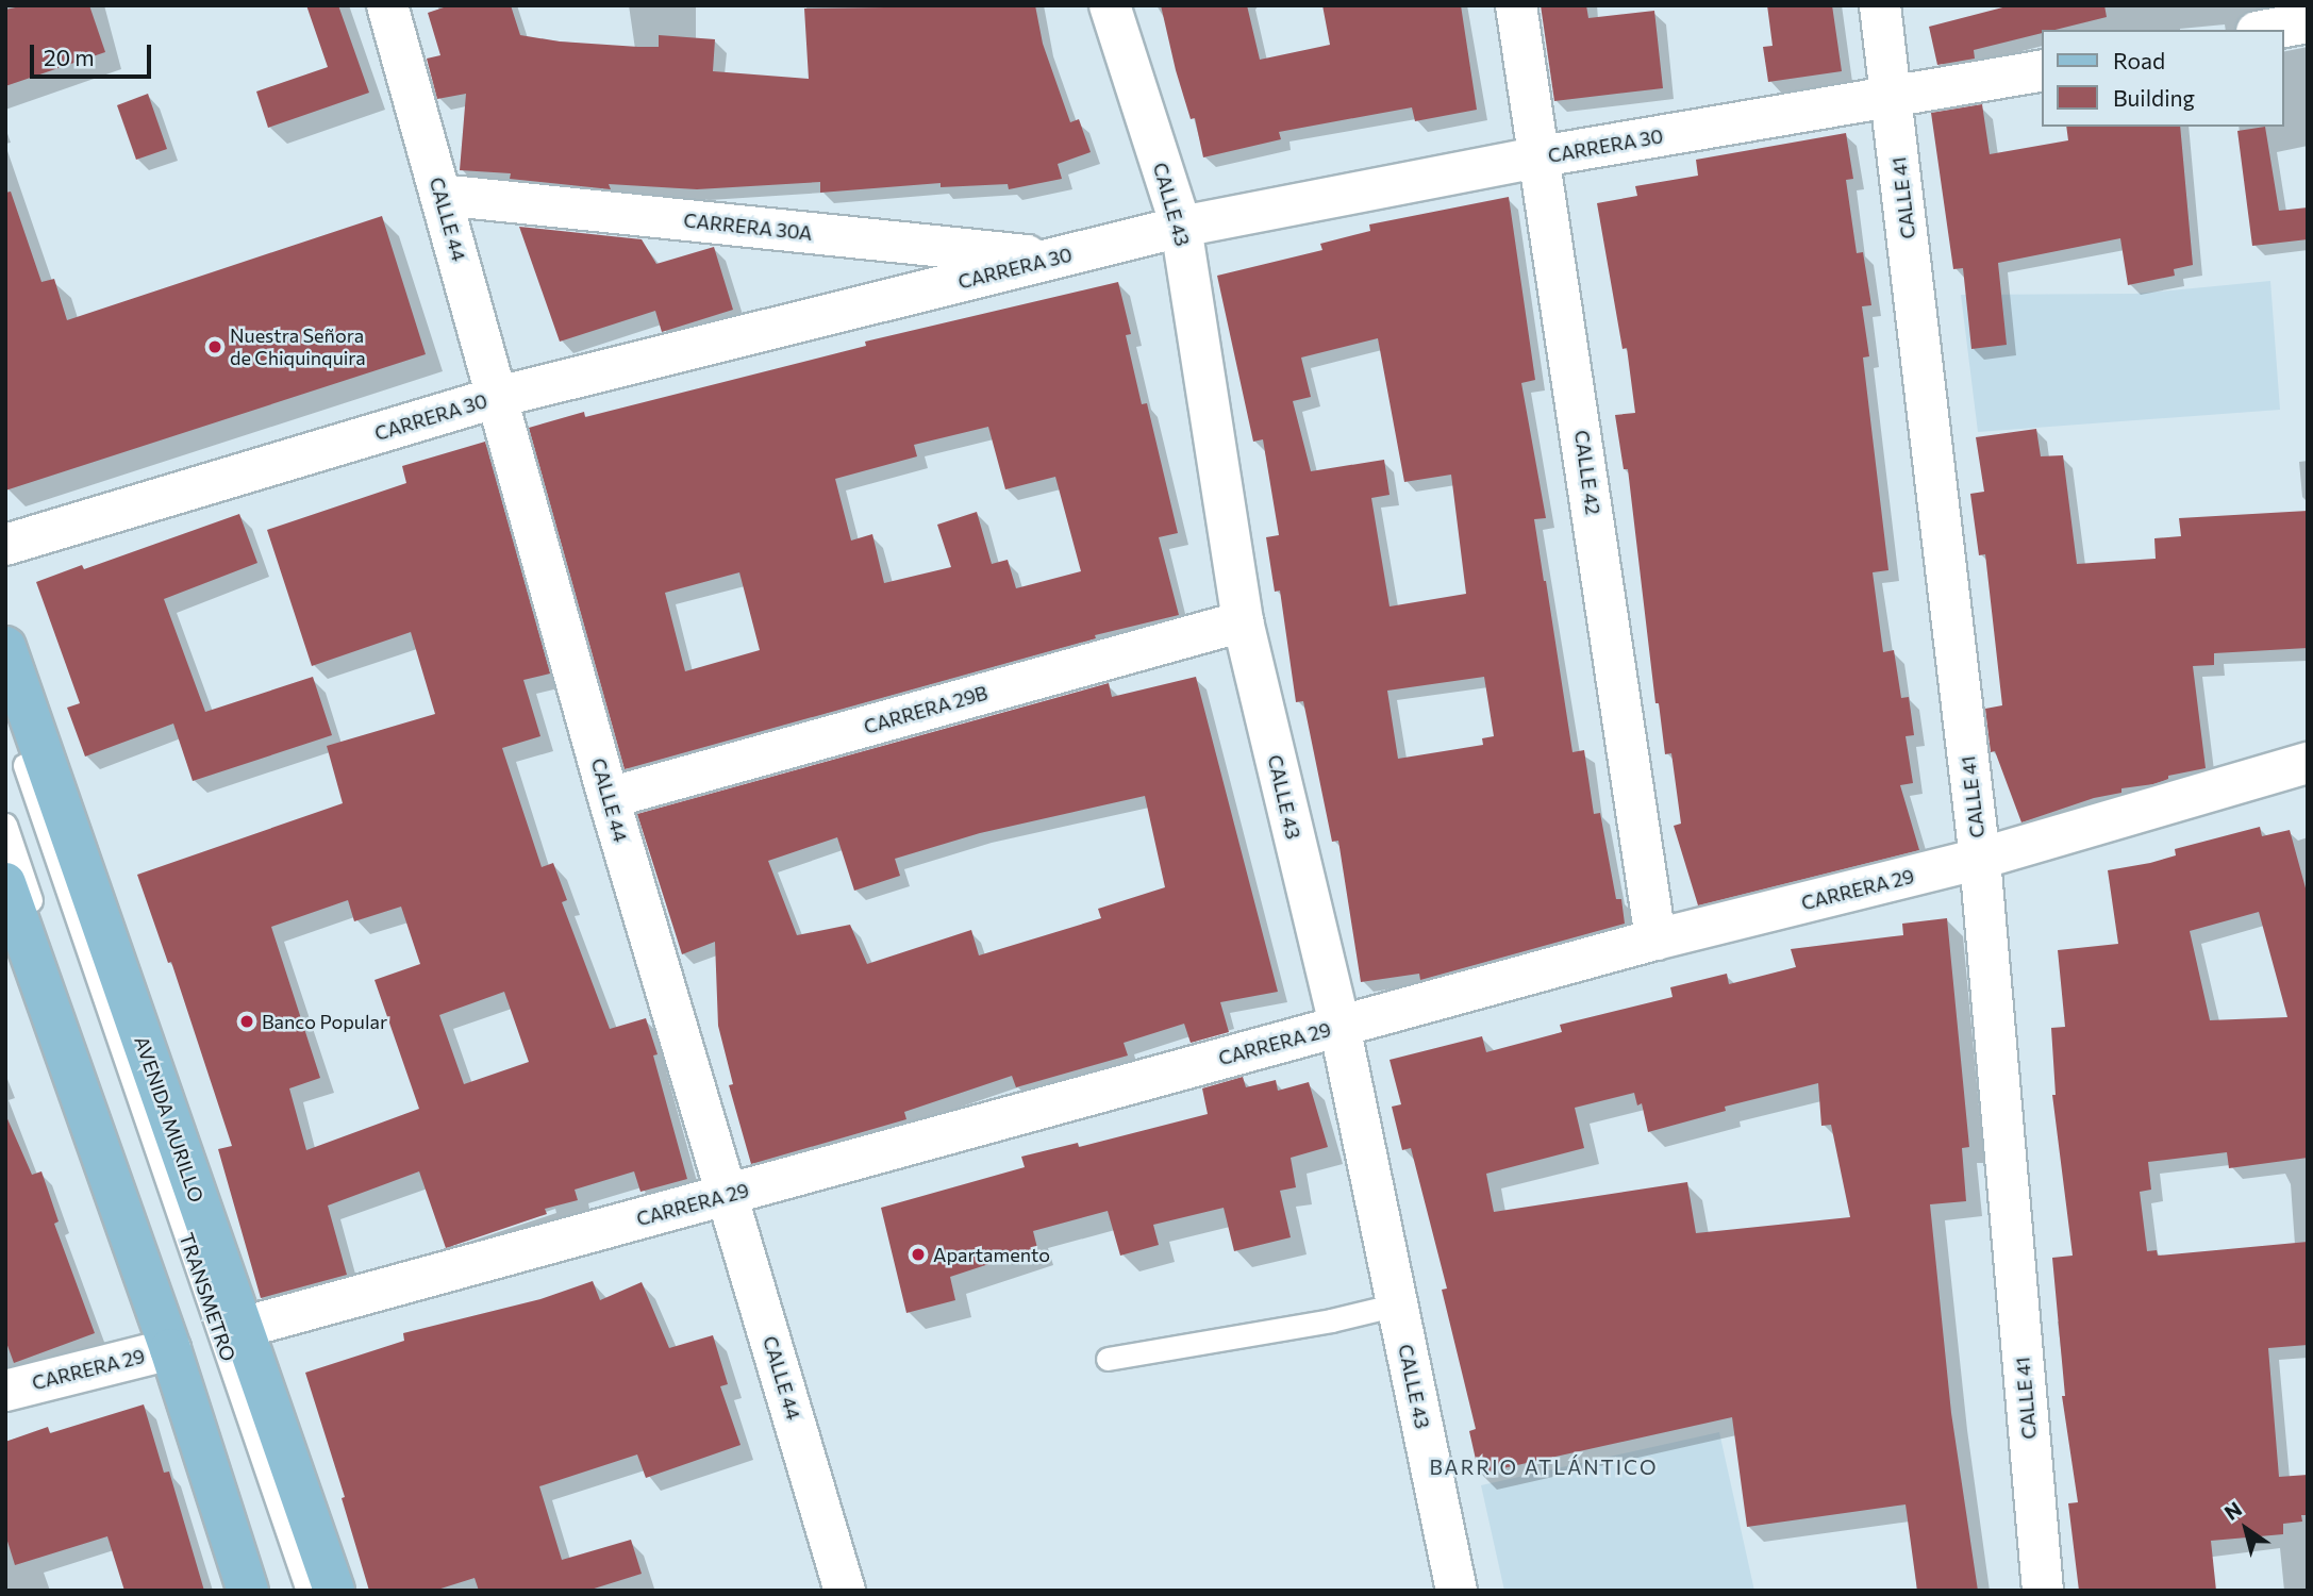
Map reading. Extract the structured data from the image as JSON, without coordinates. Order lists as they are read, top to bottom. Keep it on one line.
{"streets":{"main road":["AVENIDA MURILLO"],"street":["CARRERA 30","CALLE 41","CALLE 43","CALLE 44","CARRERA 30A","CALLE 42","CARRERA 29B","CARRERA 29"],"lane":["TRANSMETRO"]},"crossings":[["CARRERA 30","CALLE 41"],["CARRERA 30","CALLE 43"],["CARRERA 30","CALLE 44"],["CARRERA 30","CARRERA 30A"],["CARRERA 30","CALLE 42"],["CALLE 41","CARRERA 29"],["CALLE 43","CARRERA 29B"],["CALLE 43","CARRERA 29"],["CALLE 44","CARRERA 30A"],["CALLE 44","CARRERA 29B"],["CALLE 44","CARRERA 29"],["CALLE 42","CARRERA 29"],["CARRERA 29","AVENIDA MURILLO"]],"districts":["BARRIO ATLÁNTICO"],"places":["Nuestra Señora de Chiquinquira","Banco Popular","Apartamento"],"legend":["Road","Building"],"scale_bar":"20 m","north":"top left"}
